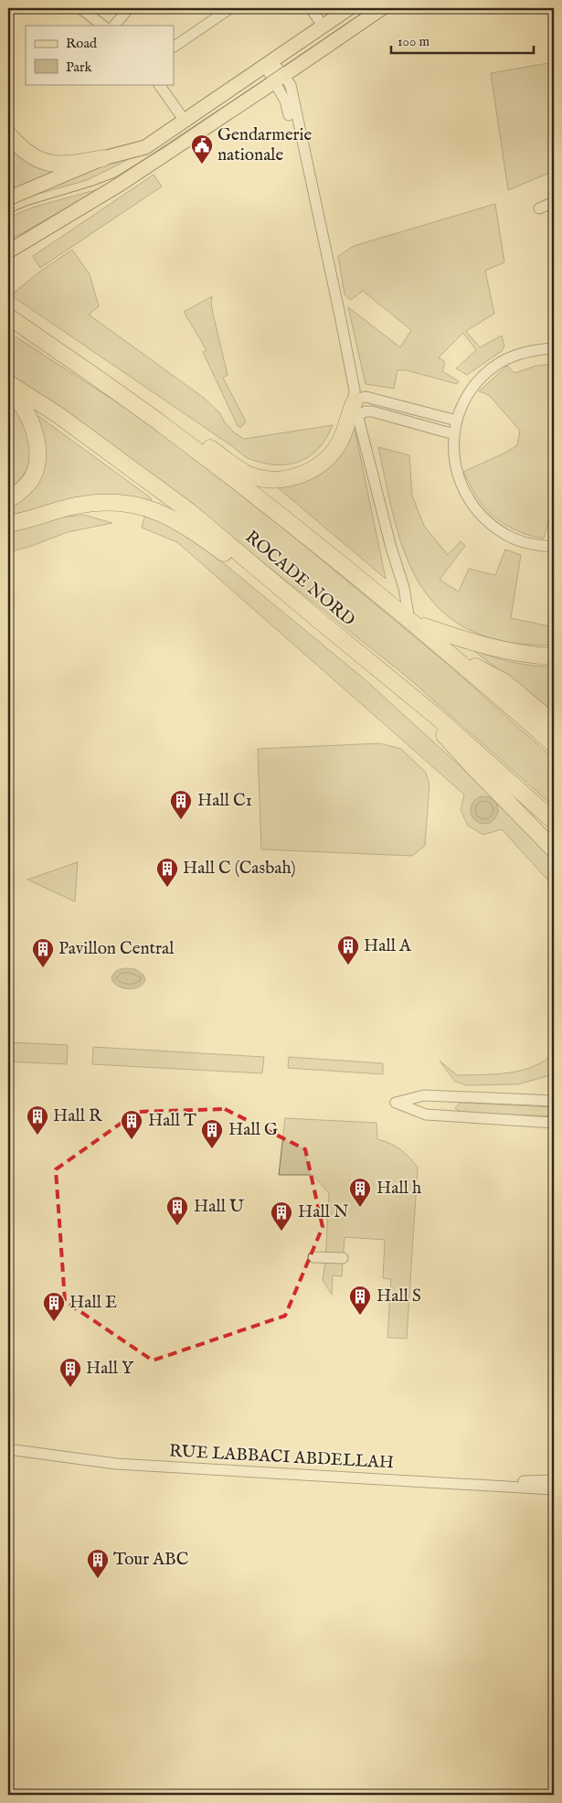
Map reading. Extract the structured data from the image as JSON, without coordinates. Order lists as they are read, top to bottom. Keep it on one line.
{"streets":{"highway":["ROCADE NORD"],"street":["RUE LABBACI ABDELLAH"]},"places":{"public building":["Gendarmerie nationale"],"building":["Hall C1","Hall C (Casbah)","Hall A","Pavillon Central","Hall R","Hall T","Hall G","Hall h","Hall U","Hall N","Hall S","Hall E","Hall Y","Tour ABC"]},"legend":["Road","Park"],"scale_bar":"100 m"}
